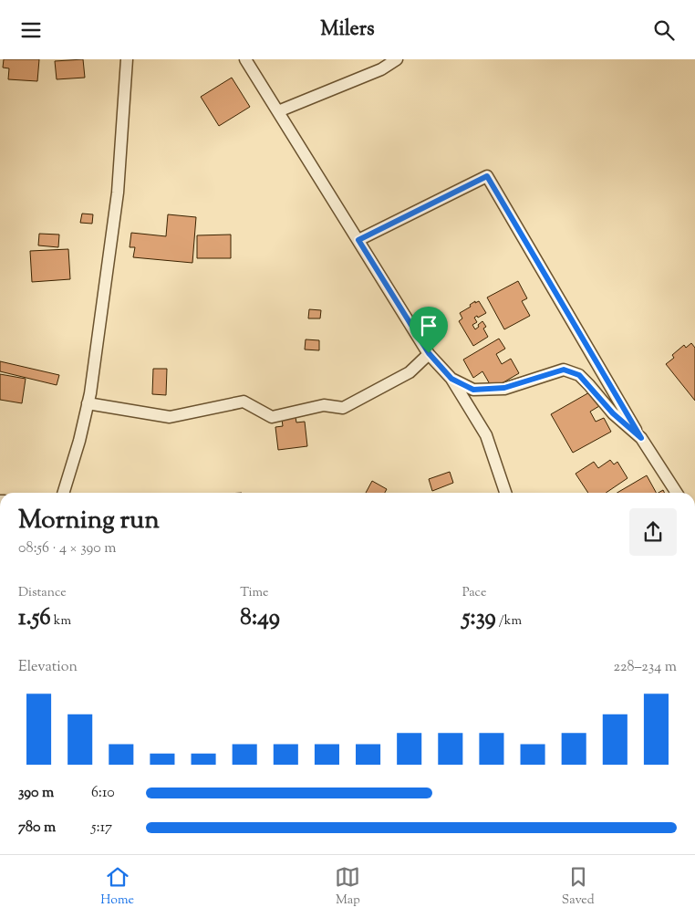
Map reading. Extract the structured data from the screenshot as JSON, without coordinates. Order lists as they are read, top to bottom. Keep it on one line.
{"page":{"header":"Milers","heading":["Morning run","08:56 · 4 × 390 m"],"stats":[["Distance","1.56 km"],["Time","8:49"],["Pace","5:39 /km"]],"chart":["Elevation","228–234 m"],"list":[{"name":"390 m","note":"6:10"},{"name":"780 m","note":"5:17"}],"tabs":["Home","Map","Saved"]}}
